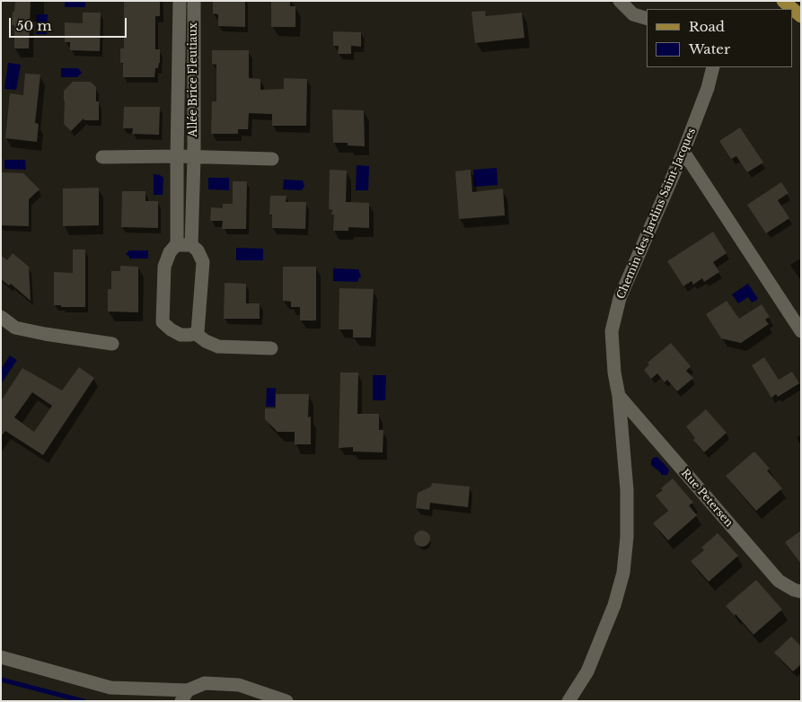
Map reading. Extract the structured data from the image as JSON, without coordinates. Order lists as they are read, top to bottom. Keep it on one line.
{"streets":{"street":["Allée Brice Fleutiaux","Chemin des Jardins Saint-Jacques","Rue Petersen"]},"crossings":[["Chemin des Jardins Saint-Jacques","Rue Petersen"]],"legend":["Road","Water"],"scale_bar":"50 m"}
